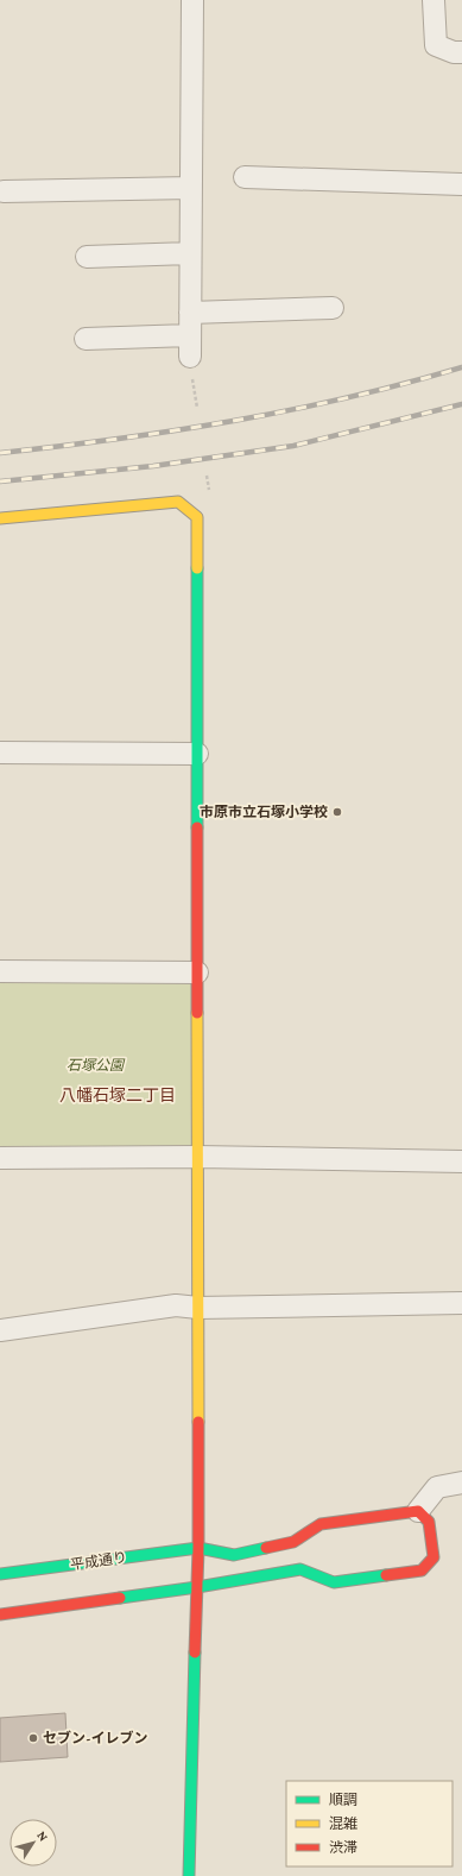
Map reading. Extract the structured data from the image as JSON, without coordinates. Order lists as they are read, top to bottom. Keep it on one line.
{"streets":{"street":["平成通り"]},"districts":["八幡石塚二丁目"],"parks":["石塚公園"],"places":["市原市立石塚小学校","セブン-イレブン"],"legend":["順調","混雑","渋滞"],"north":"top right"}
